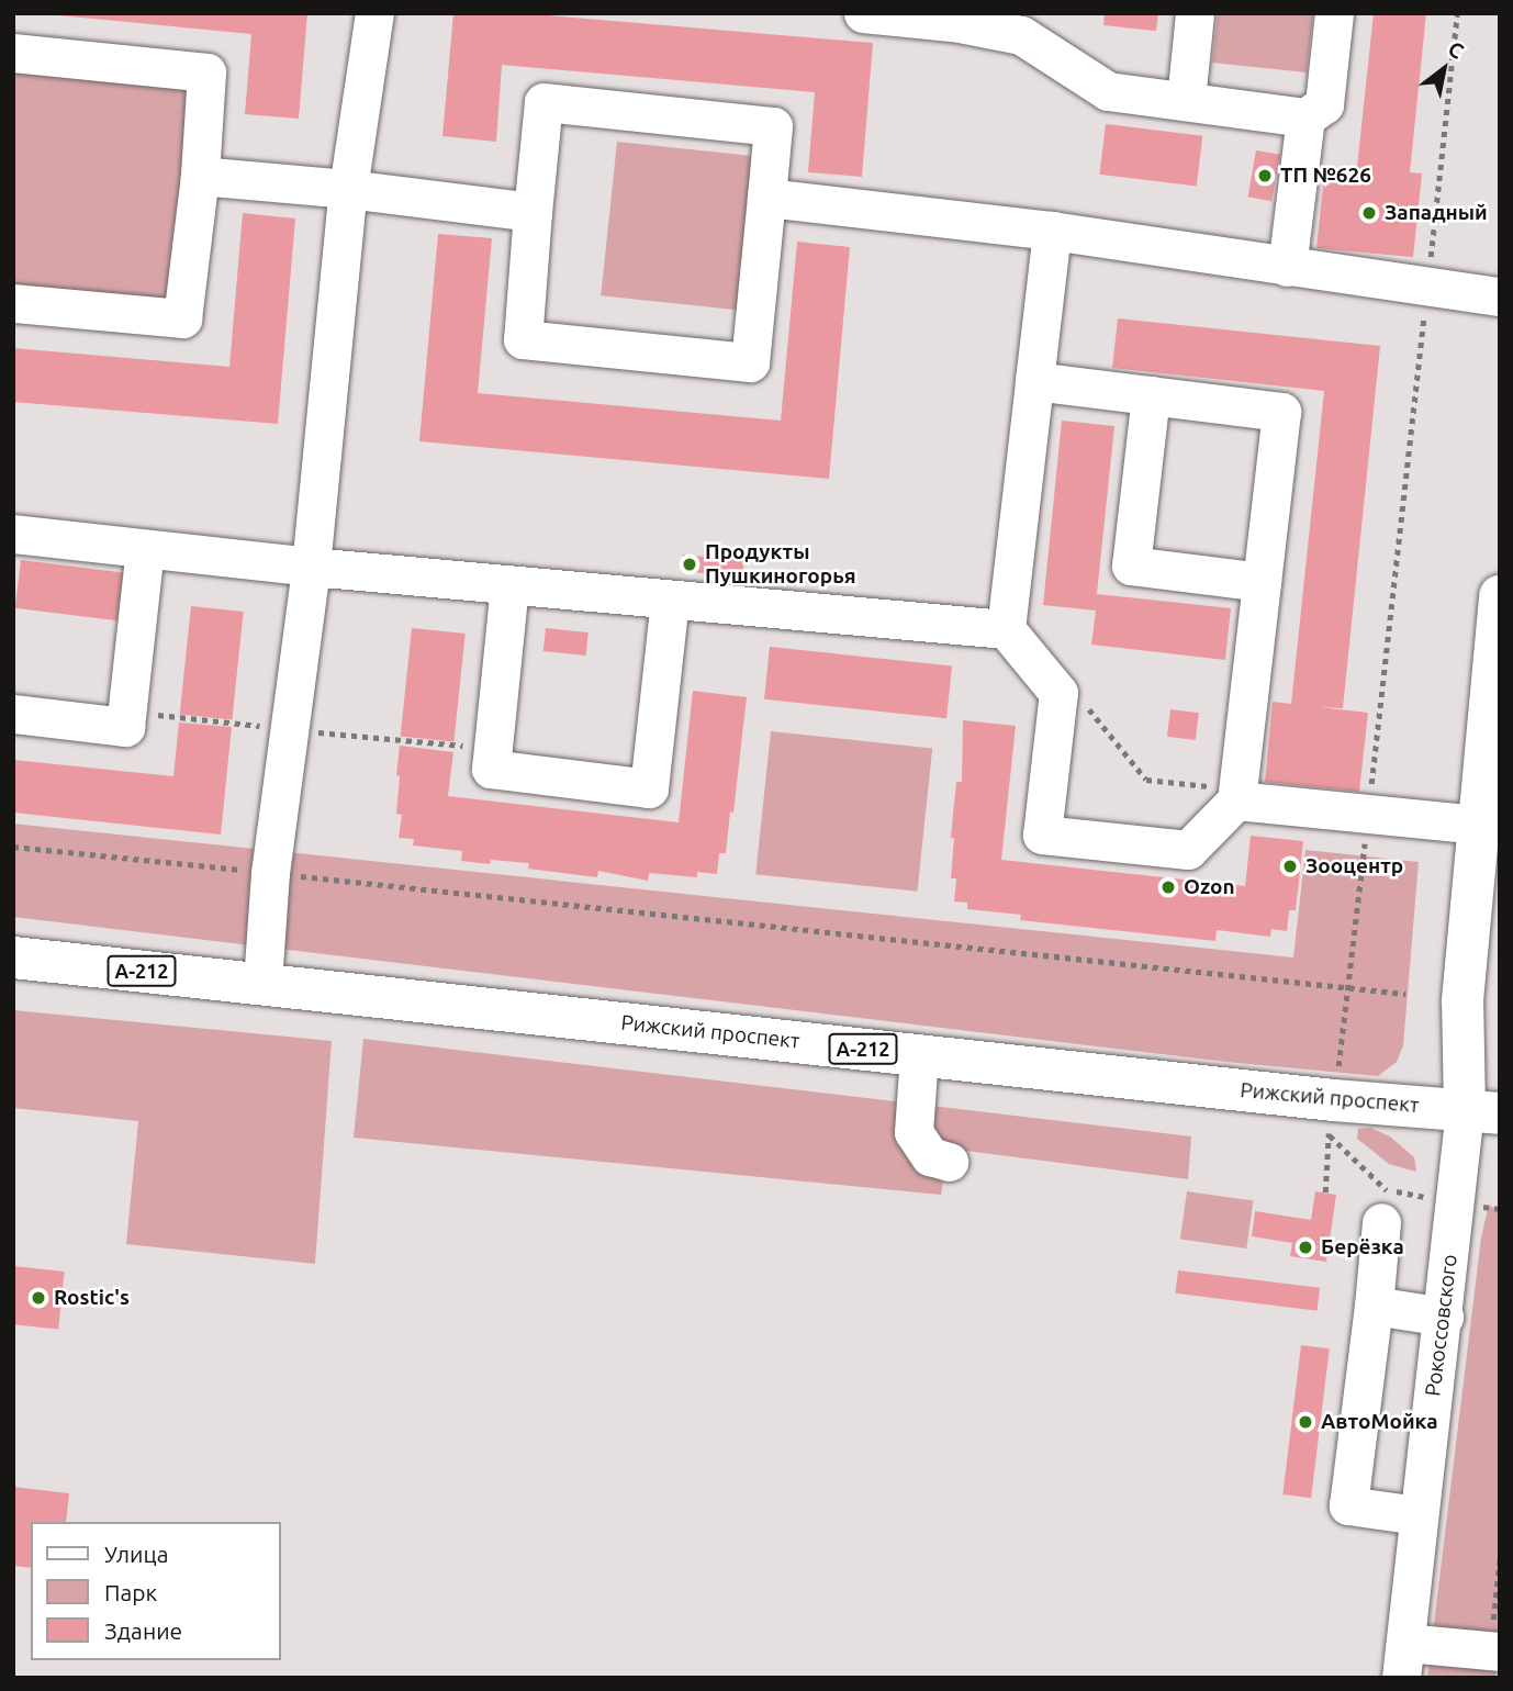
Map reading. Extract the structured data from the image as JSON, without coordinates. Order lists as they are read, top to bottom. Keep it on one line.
{"streets":{"main road":["А-212","Рижский проспект"],"street":["Рокоссовского"]},"crossings":[["Рижский проспект","Рокоссовского"]],"places":["ТП №626","Западный","Продукты Пушкиногорья","Зооцентр","Ozon","Берёзка","Rostic's","АвтоМойка"],"legend":["Улица","Парк","Здание"],"north":"top right"}
